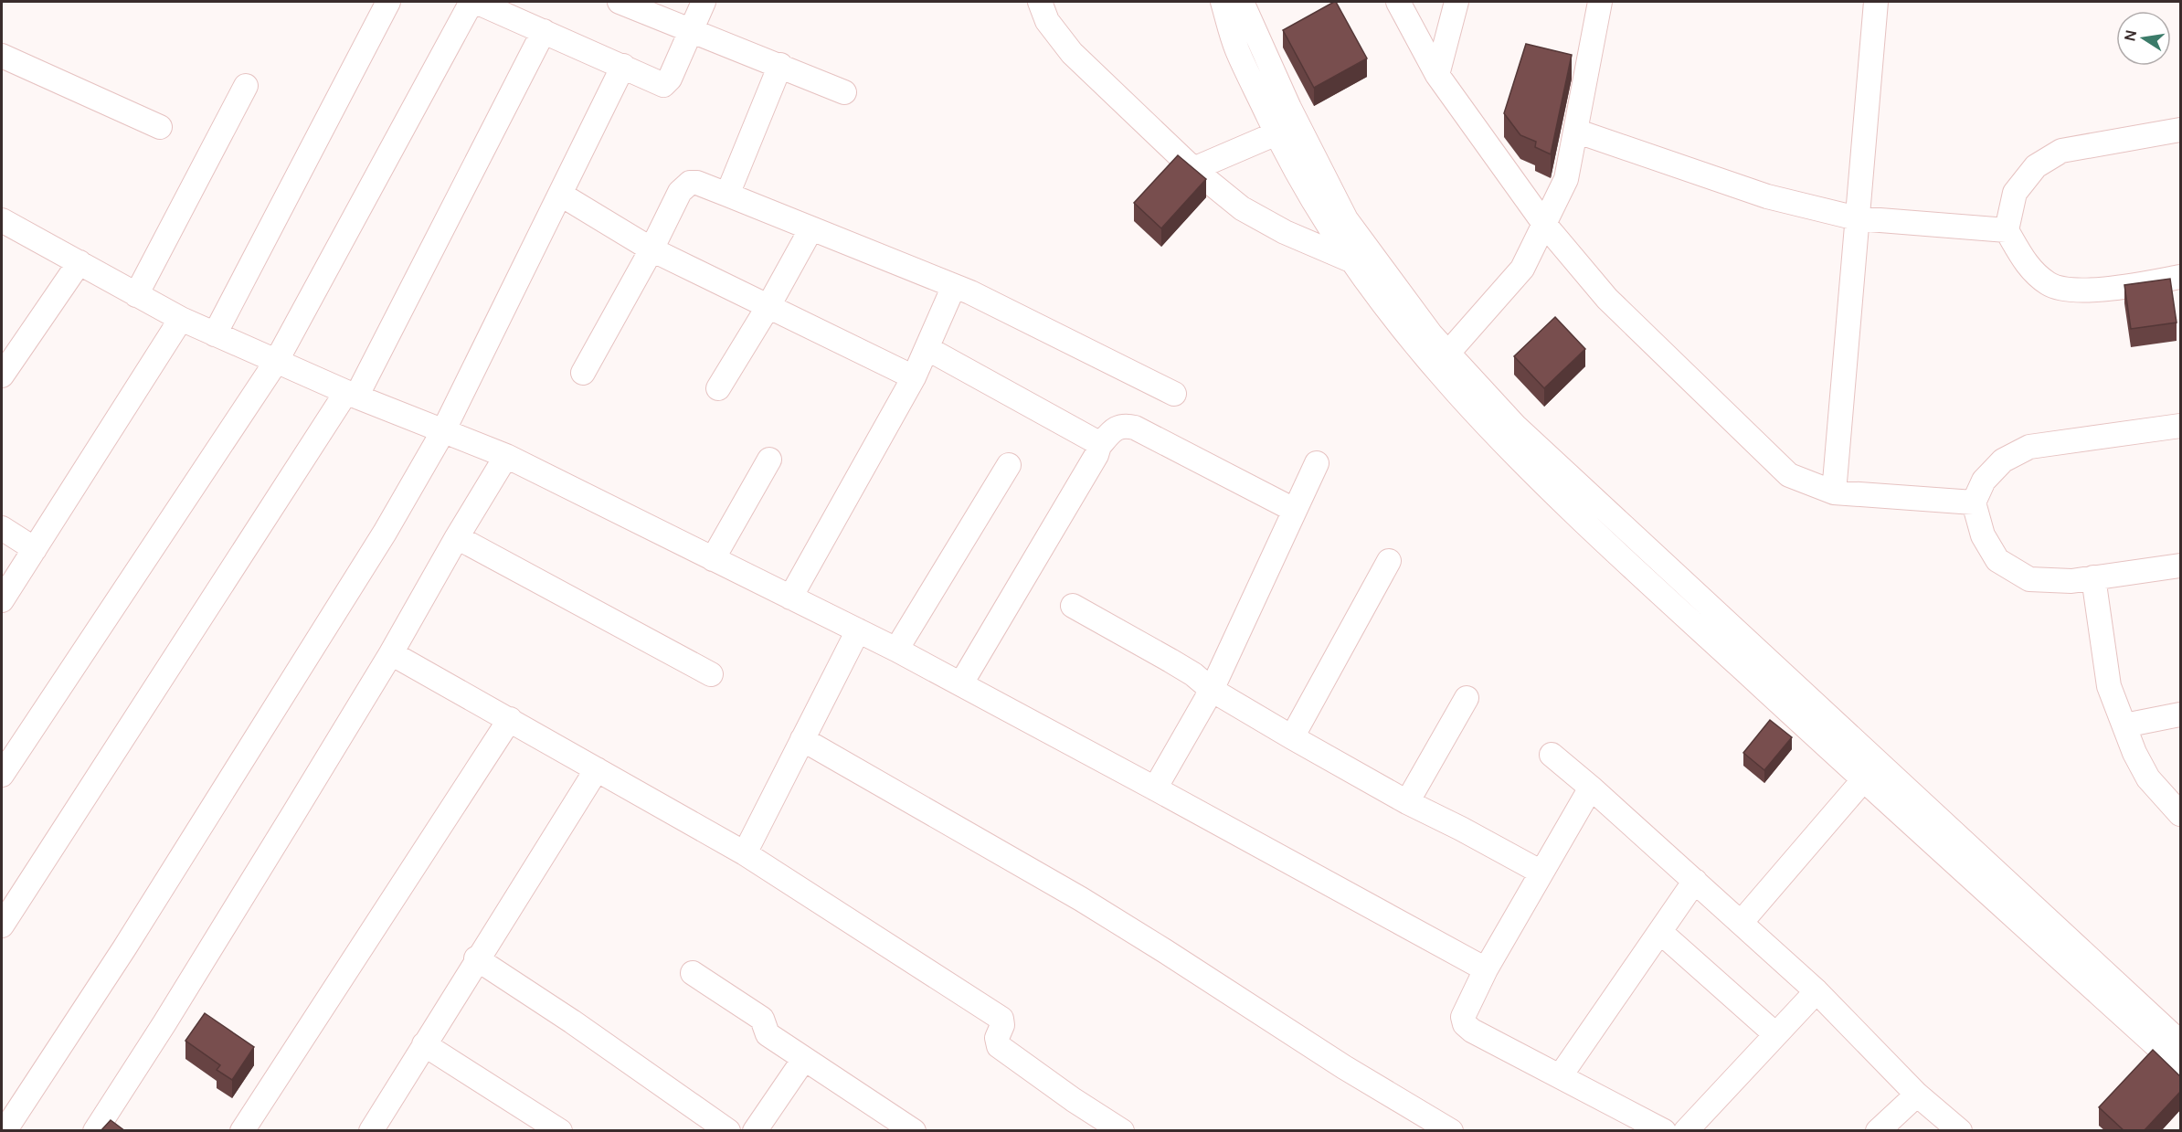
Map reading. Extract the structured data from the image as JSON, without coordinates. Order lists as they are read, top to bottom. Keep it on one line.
{"north":"left"}
